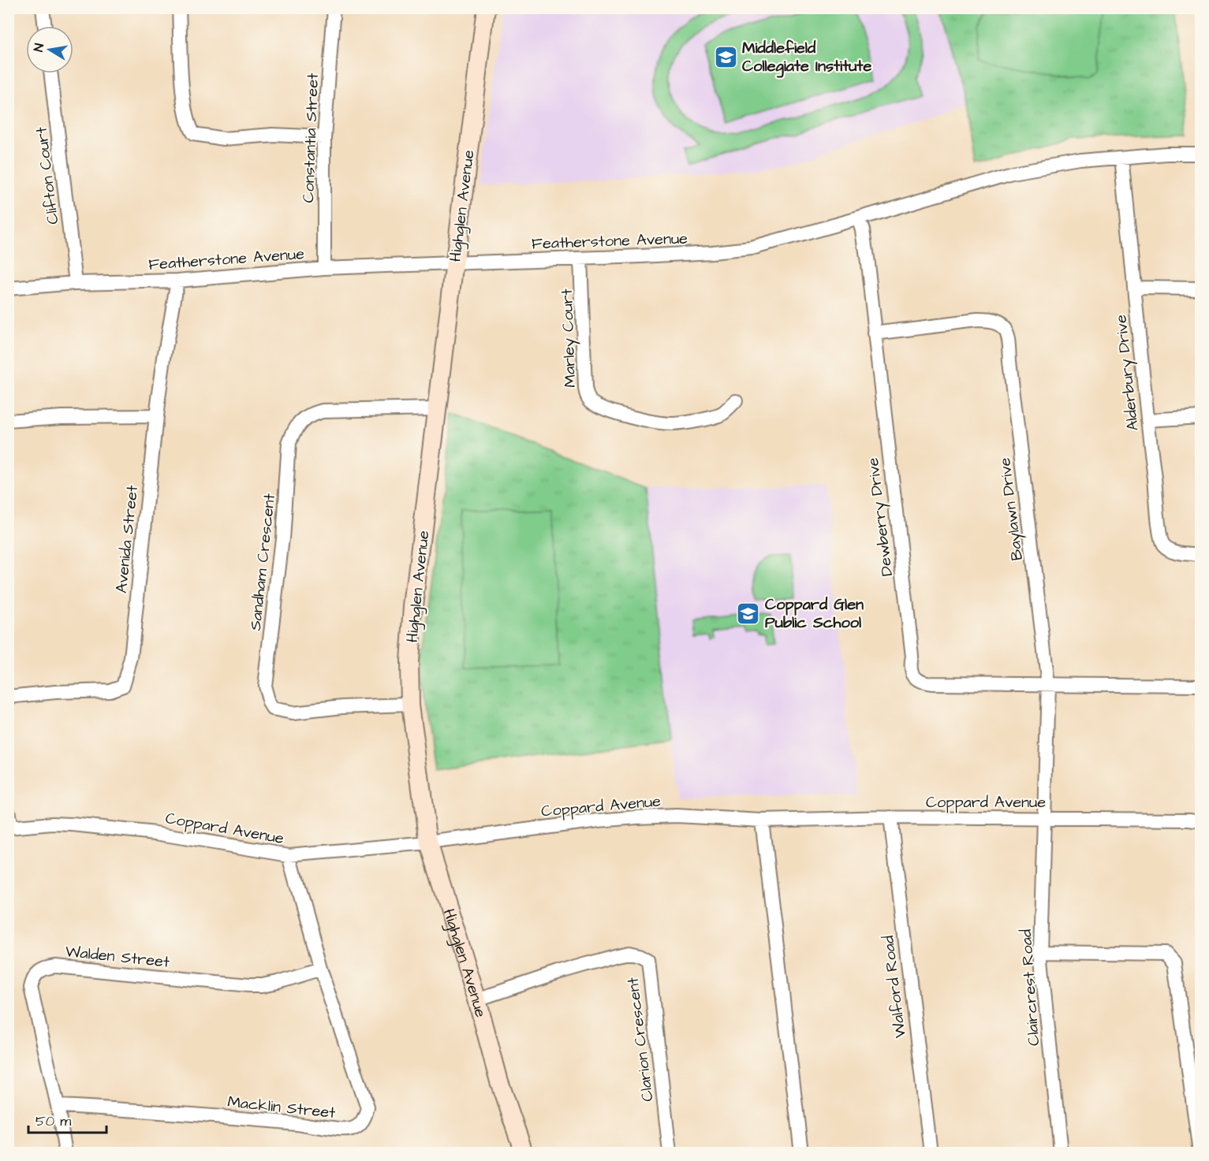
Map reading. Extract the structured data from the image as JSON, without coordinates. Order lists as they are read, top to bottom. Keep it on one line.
{"streets":{"street":["Constantia Street","Clifton Court","Highglen Avenue","Featherstone Avenue","Marley Court","Alderbury Drive","Baylawn Drive","Dewberry Drive","Avenida Street","Sandham Crescent","Coppard Avenue","Walden Street","Walford Road","Claircrest Road","Clarion Crescent","Macklin Street"]},"crossings":[["Constantia Street","Featherstone Avenue"],["Clifton Court","Featherstone Avenue"],["Highglen Avenue","Featherstone Avenue"],["Highglen Avenue","Sandham Crescent"],["Highglen Avenue","Coppard Avenue"],["Highglen Avenue","Clarion Crescent"],["Featherstone Avenue","Marley Court"],["Featherstone Avenue","Alderbury Drive"],["Featherstone Avenue","Dewberry Drive"],["Featherstone Avenue","Avenida Street"],["Baylawn Drive","Dewberry Drive"],["Baylawn Drive","Coppard Avenue"],["Baylawn Drive","Claircrest Road"],["Coppard Avenue","Walford Road"],["Coppard Avenue","Claircrest Road"],["Coppard Avenue","Macklin Street"],["Walden Street","Macklin Street"]],"places":{"school or university":["Middlefield Collegiate Institute","Coppard Glen Public School"]},"scale_bar":"50 m","north":"left"}
